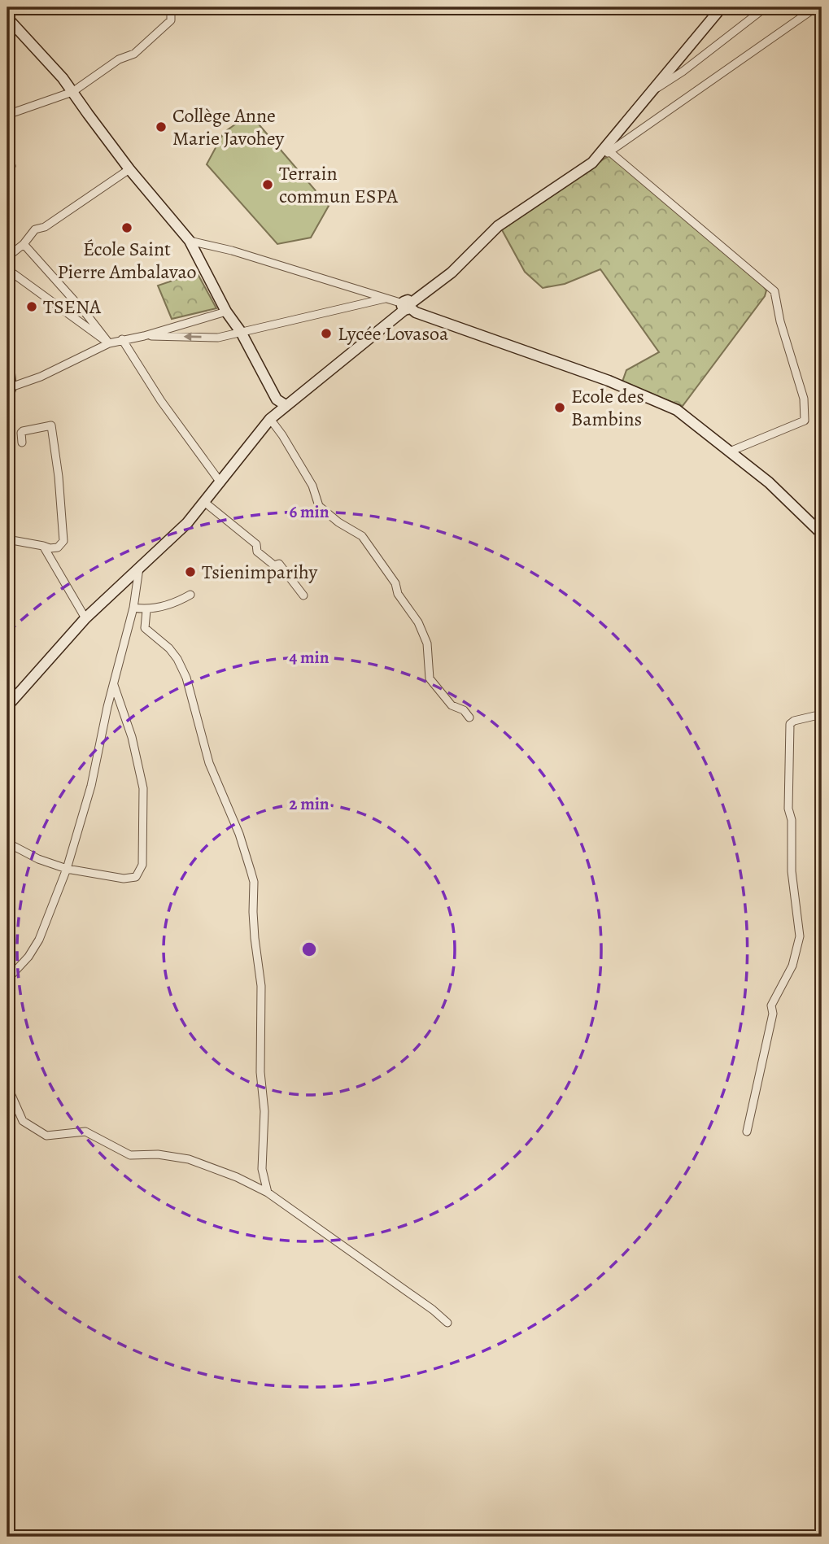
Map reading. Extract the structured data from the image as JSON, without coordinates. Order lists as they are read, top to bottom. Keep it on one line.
{"places":["Collège Anne Marie Javohey","Terrain commun ESPA","École Saint Pierre Ambalavao","TSENA","Lycée Lovasoa","Ecole des Bambins","Tsienimparihy"],"rings":["6 min","4 min","2 min"]}
